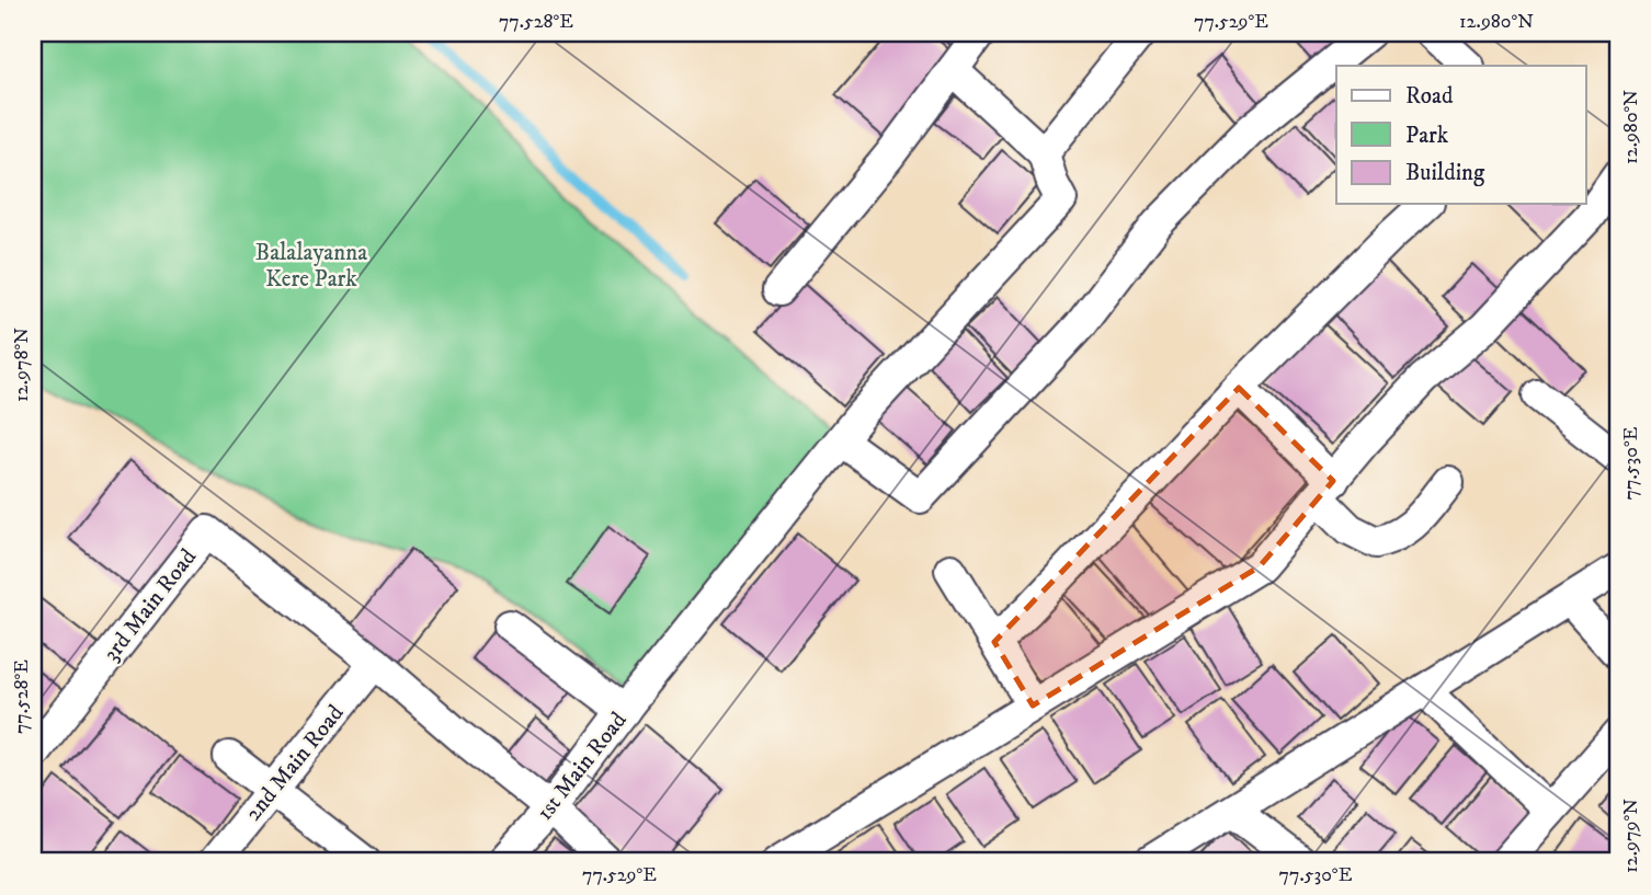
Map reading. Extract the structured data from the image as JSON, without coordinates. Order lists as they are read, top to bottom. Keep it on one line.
{"streets":{"street":["3rd Main Road","2nd Main Road","1st Main Road"]},"crossings":[["3rd Main Road","2nd Main Road"]],"parks":["Balalayanna Kere Park"],"legend":["Road","Park","Building"],"coordinates":["77.528°E","77.529°E","12.980°N","12.978°N","77.530°E","12.979°N"]}
